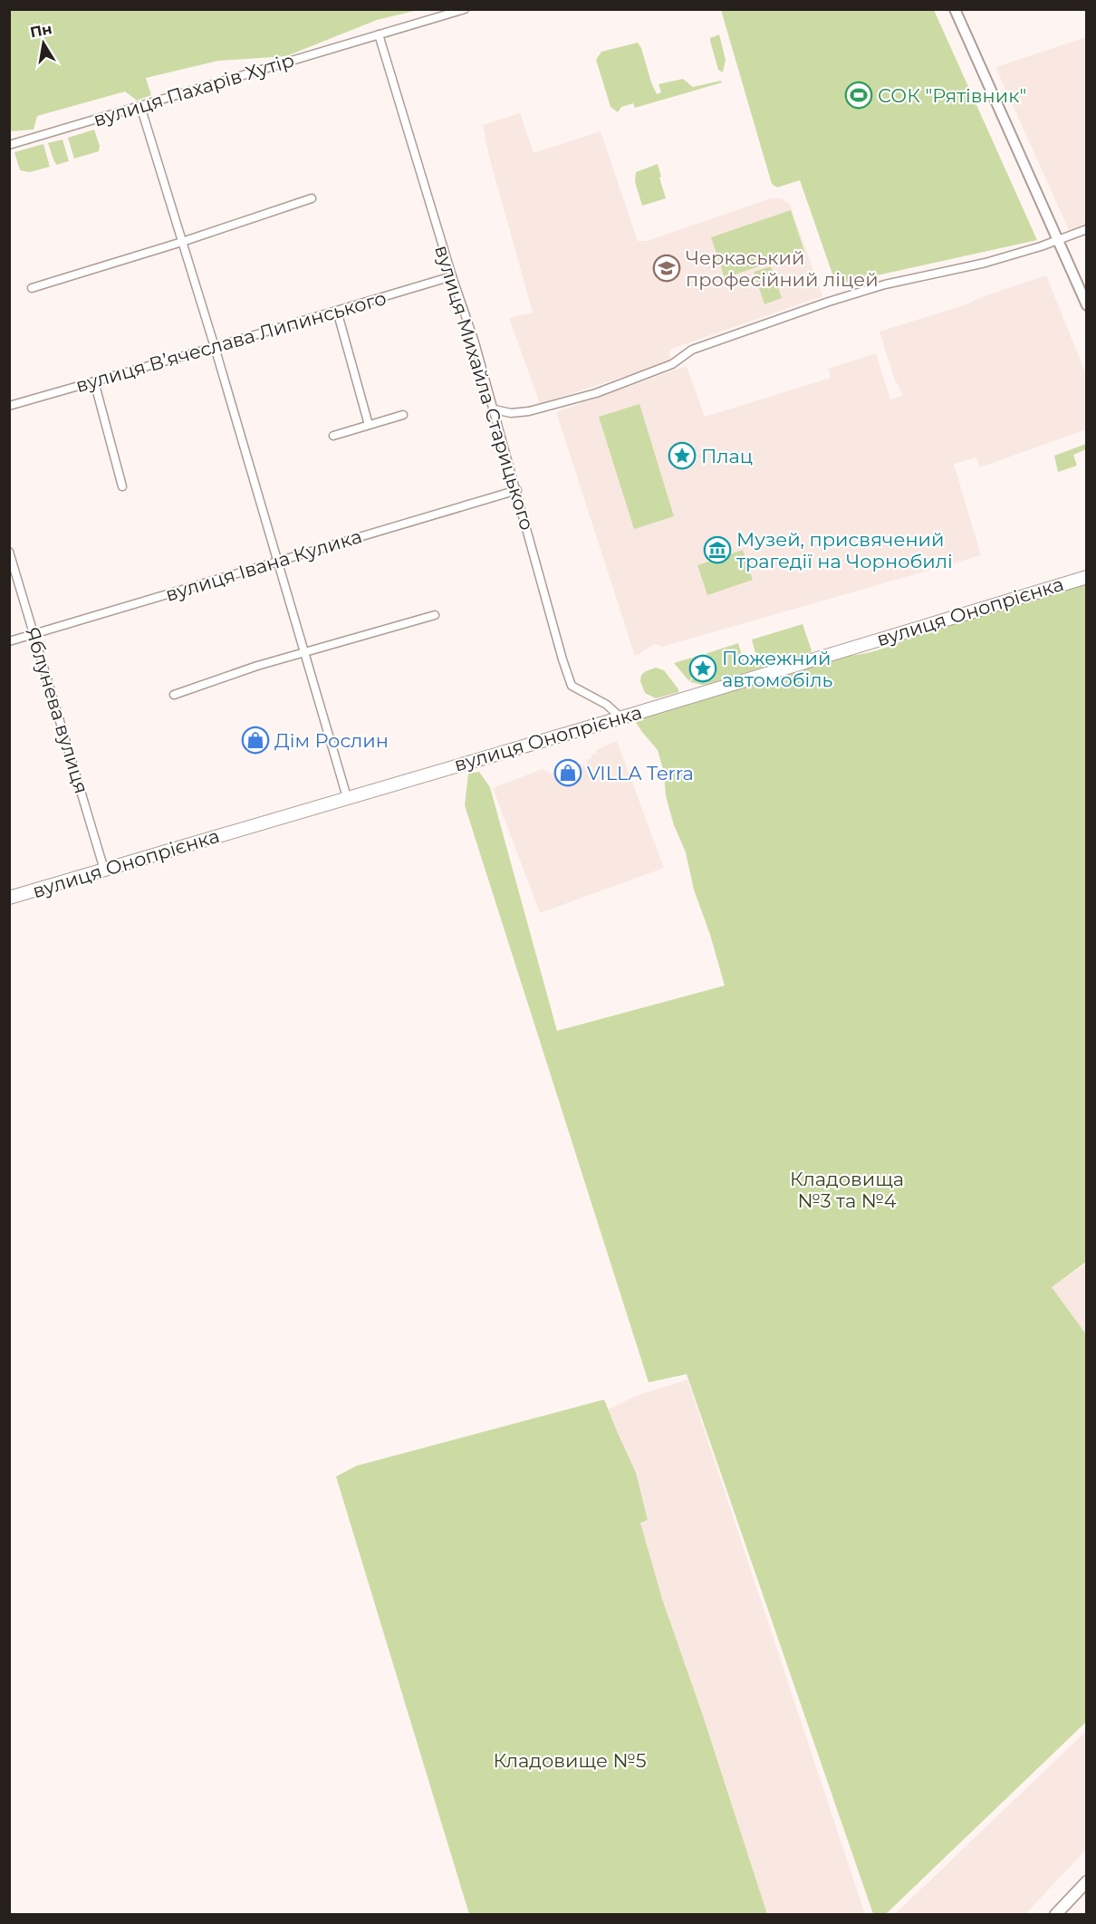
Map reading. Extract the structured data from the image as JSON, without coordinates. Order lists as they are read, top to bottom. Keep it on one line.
{"streets":{"main road":["вулиця Онопрієнка"],"street":["вулиця Пахарів Хутір","вулиця Вʼячеслава Липинського","вулиця Михайла Старицького","вулиця Івана Кулика","Яблунева вулиця"]},"crossings":[["вулиця Пахарів Хутір","вулиця Михайла Старицького"],["вулиця Вʼячеслава Липинського","вулиця Михайла Старицького"],["вулиця Михайла Старицького","вулиця Івана Кулика"],["вулиця Михайла Старицького","вулиця Онопрієнка"],["вулиця Івана Кулика","Яблунева вулиця"],["вулиця Онопрієнка","Яблунева вулиця"]],"parks":["Кладовища №3 та №4","Кладовище №5"],"places":{"sports":["СОК \"Рятівник\""],"school or university":["Черкаський професійний ліцей"],"place":["Плац","Пожежний автомобіль"],"museum":["Музей, присвячений трагедії на Чорнобилі"],"shop":["Дім Рослин","VILLA Terra"]},"north":"top"}
